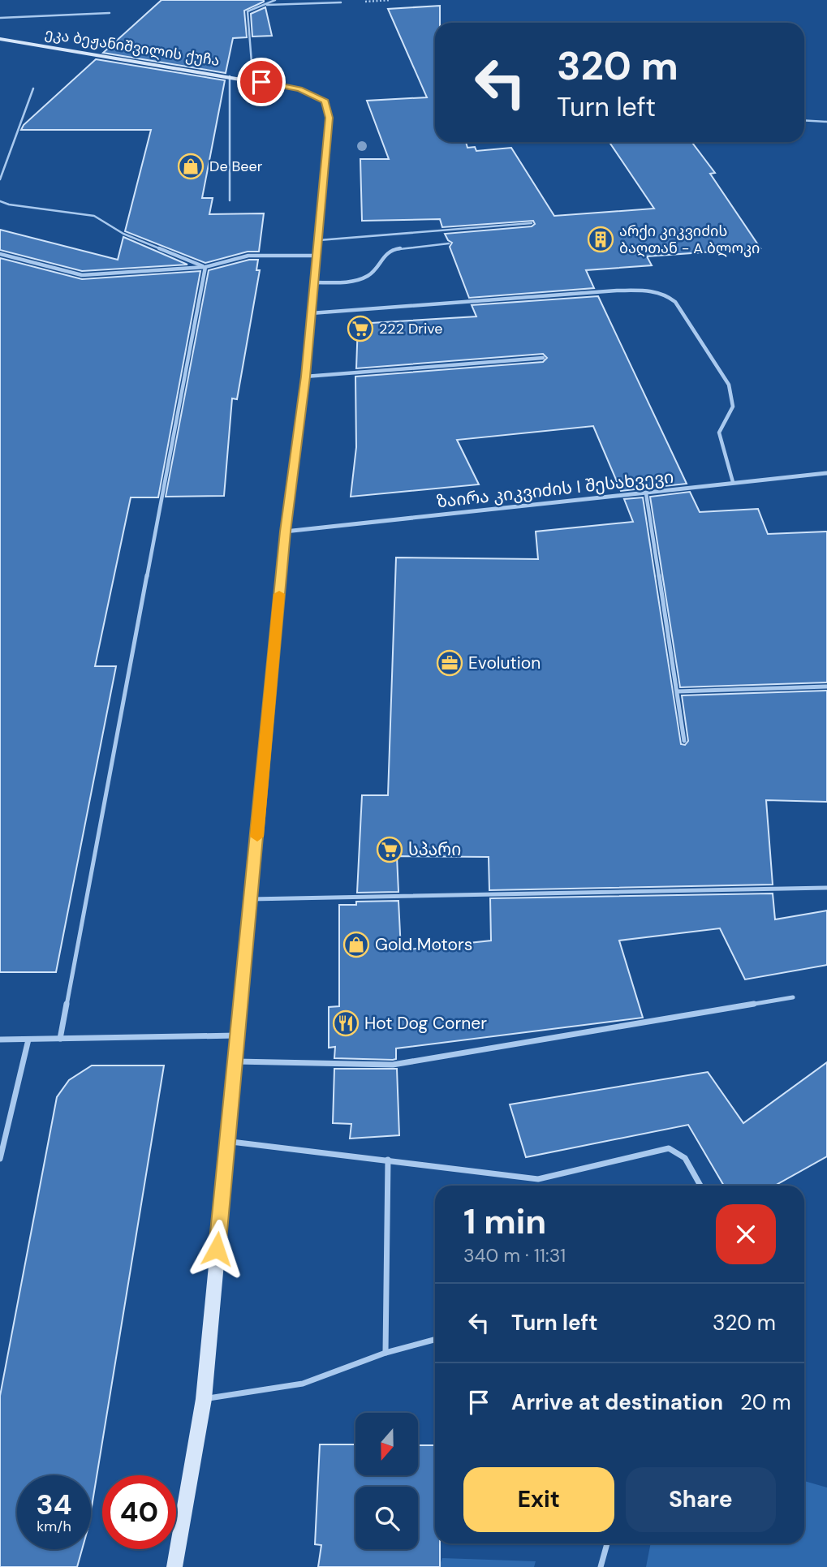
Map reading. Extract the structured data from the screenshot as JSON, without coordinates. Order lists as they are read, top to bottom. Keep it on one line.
{"streets":{"street":["ეკა ბეჟანიშვილის ქუჩა","ზაირა კიკვიძის I შესახვევი"]},"places":{"shop":["De Beer","Gold Motors"],"building":["არქი კიკვიძის ბაღთან - A ბლოკი"],"supermarket":["222 Drive","სპარი"],"office":["Evolution"],"restaurant":["Hot Dog Corner"]},"north":"bottom","page":{"turn":["320 m","Turn left"],"heading":["1 min","340 m · 11:31"],"list":[{"name":"Turn left","value":"320 m"},{"name":"Arrive at destination","value":"20 m"}],"buttons":["Exit","Share"],"speed":"34 km/h","limit":"40"}}
